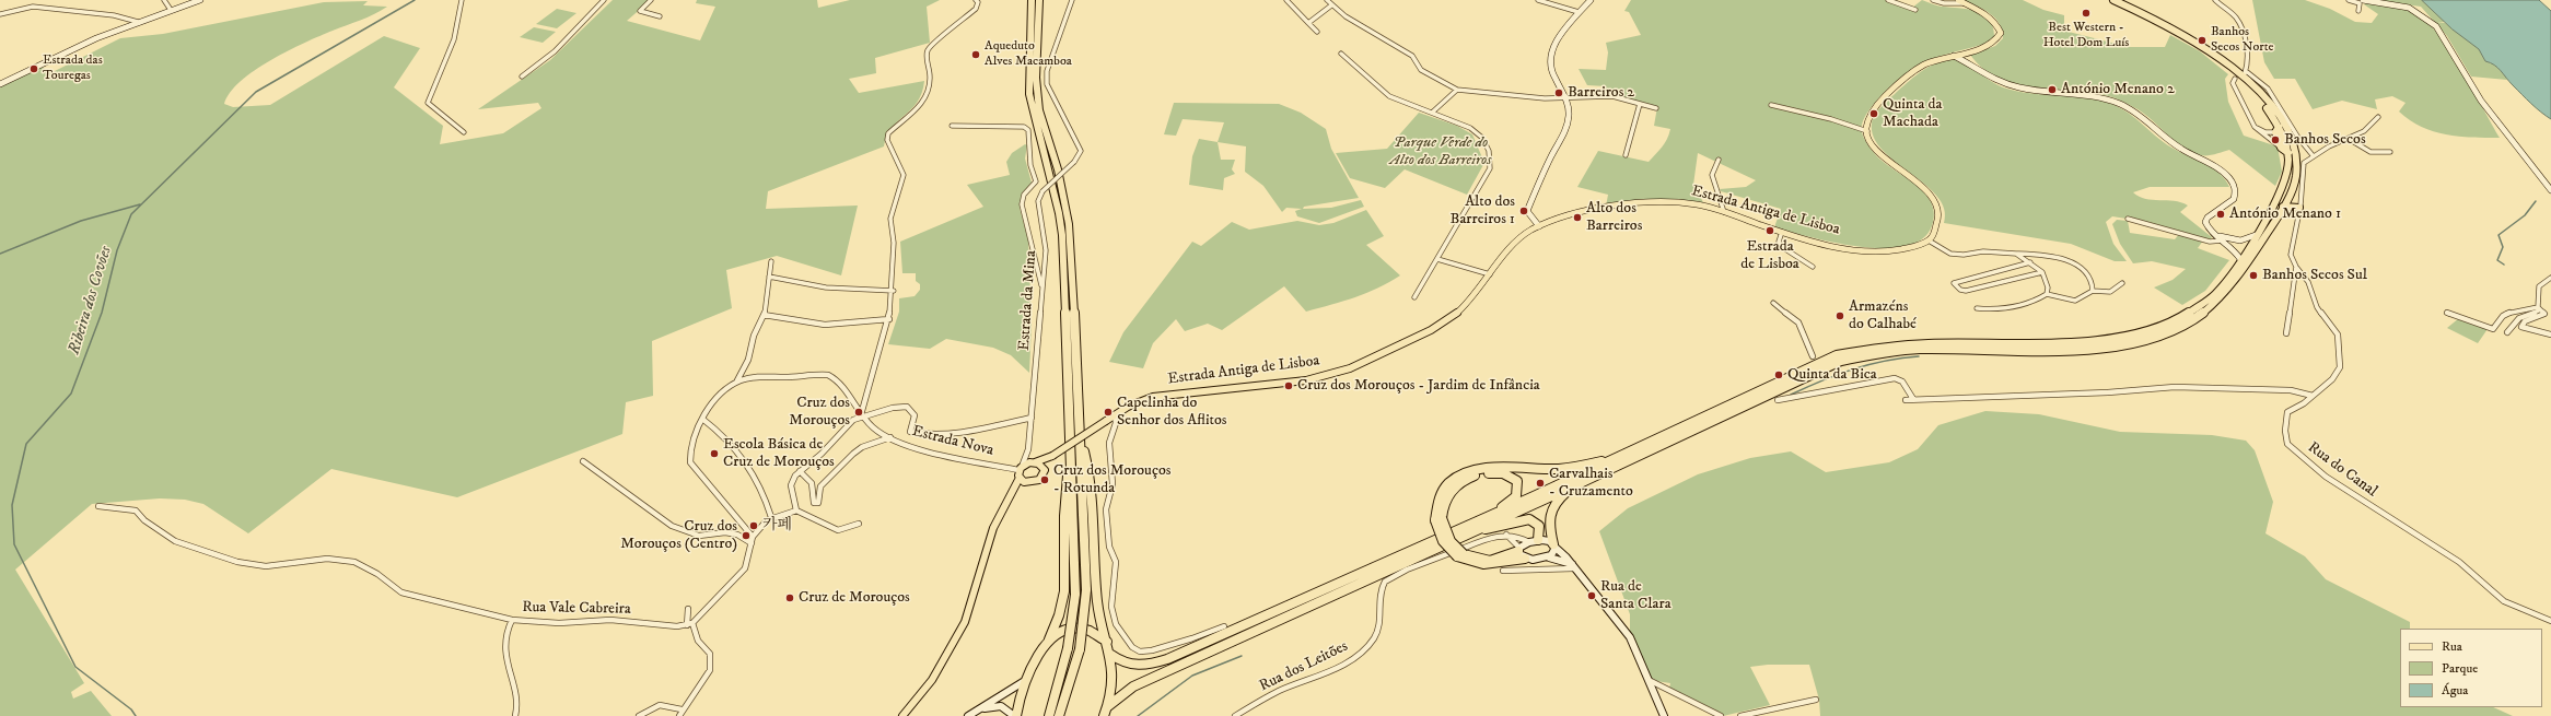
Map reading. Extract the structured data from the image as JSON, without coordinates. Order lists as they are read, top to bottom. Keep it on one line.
{"streets":{"main road":["Estrada Antiga de Lisboa"],"street":["Estrada da Mina","Estrada Nova","Rua do Canal","Rua Vale Cabreira","Rua dos Leitões"]},"crossings":[["Estrada Antiga de Lisboa","Estrada da Mina"],["Estrada Antiga de Lisboa","Estrada Nova"],["Estrada da Mina","Estrada Nova"]],"water":["Ribeira dos Covões"],"parks":["Parque Verde do Alto dos Barreiros"],"places":["Best Western - Hotel Dom Luís","Banhos Secos Norte","Aqueduto Alves Macamboa","Estrada das Touregas","António Menano 2","Barreiros 2","Quinta da Machada","Banhos Secos","Alto dos Barreiros 1","António Menano 1","Alto dos Barreiros","Estrada de Lisboa","Banhos Secos Sul","Armazéns do Calhabé","Quinta da Bica","Cruz dos Morouços - Jardim de Infância","Cruz dos Morouços","Capelinha do Senhor dos Aflitos","Escola Básica de Cruz de Morouços","Cruz dos Morouços - Rotunda","Carvalhais - Cruzamento","카페","Cruz dos Morouços (Centro)","Rua de Santa Clara","Cruz de Morouços"],"legend":["Rua","Parque","Água"]}
